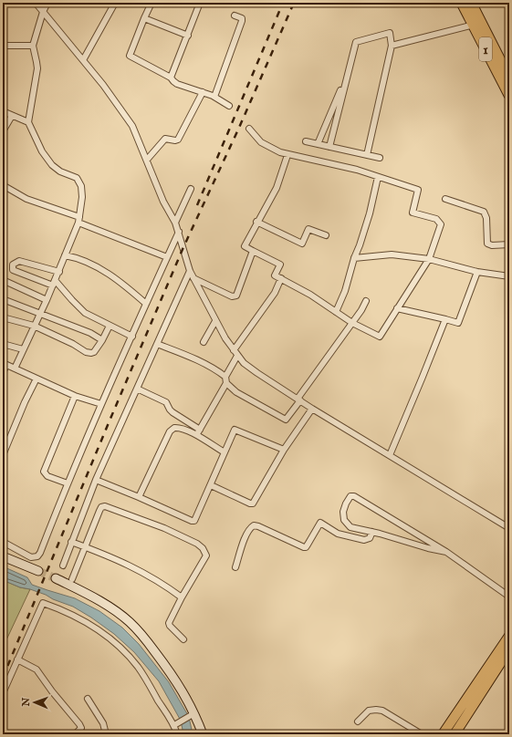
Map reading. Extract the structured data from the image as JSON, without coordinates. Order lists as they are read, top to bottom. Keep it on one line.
{"streets":{"highway":["1"]},"north":"left"}
